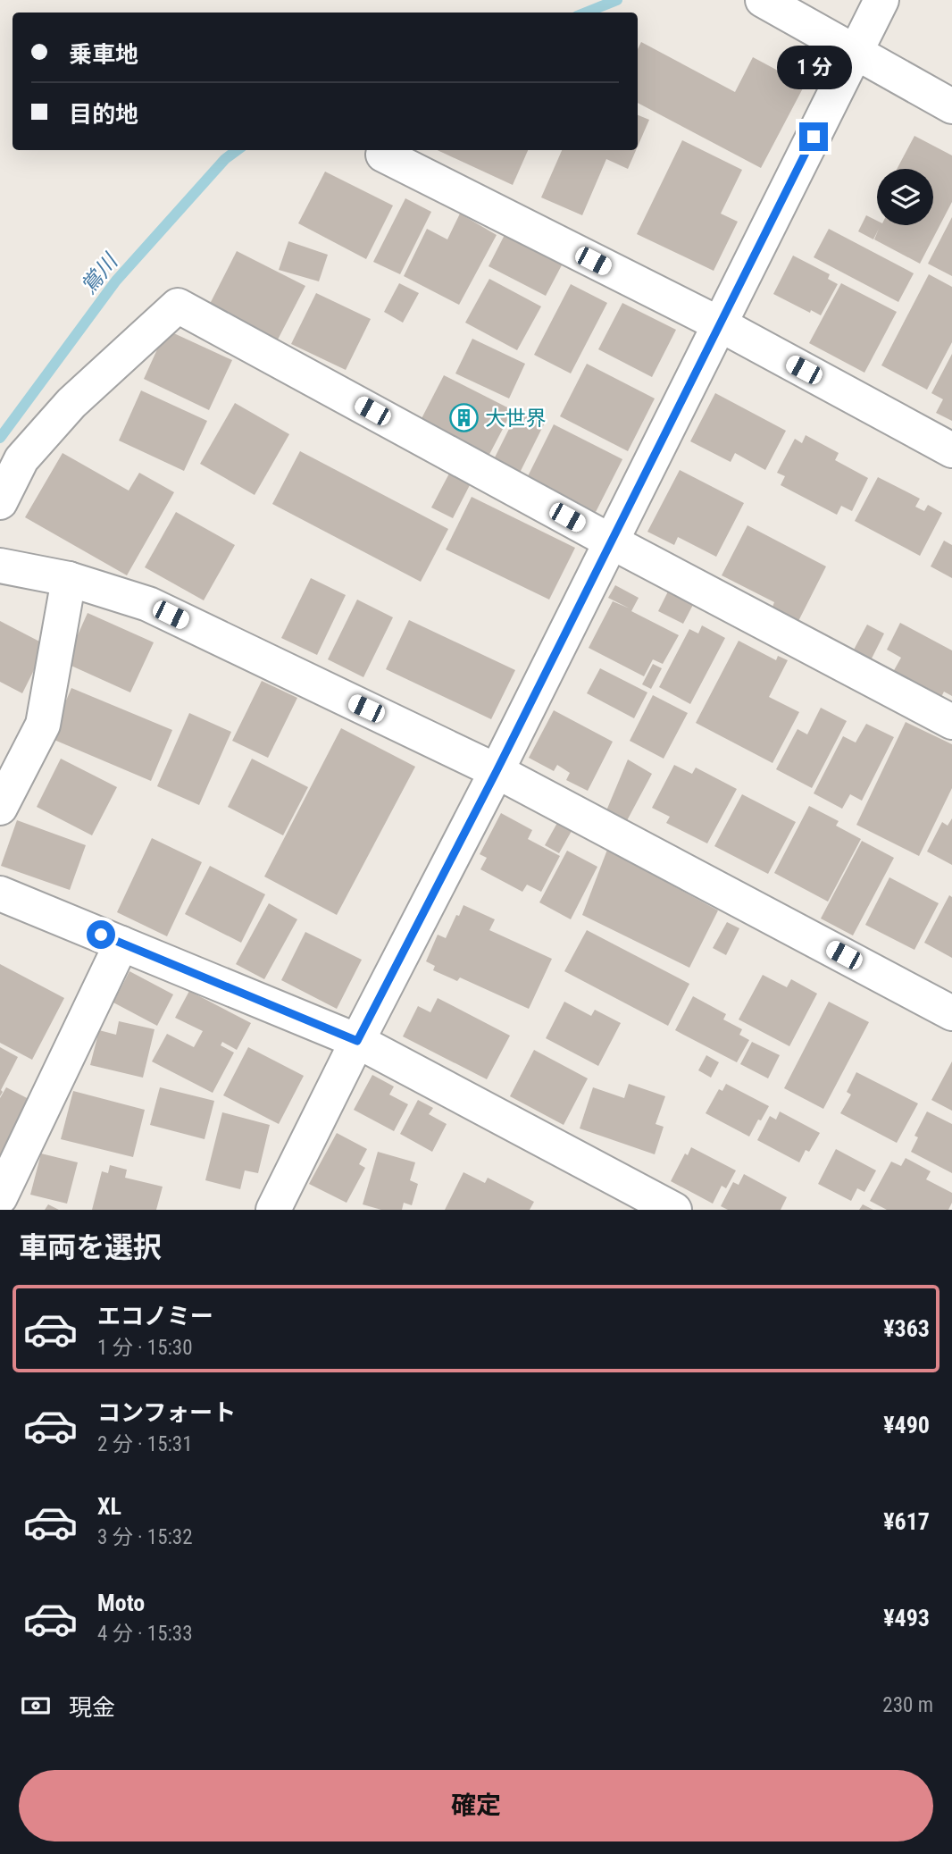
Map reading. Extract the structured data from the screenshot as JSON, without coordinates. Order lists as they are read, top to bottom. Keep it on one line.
{"water":["鴬川"],"places":{"building":["大世界"]},"page":{"banner":["乗車地","目的地"],"bubble":"1 分","heading":"車両を選択","list":[{"name":"エコノミー","note":"1 分 · 15:30","value":"¥363"},{"name":"コンフォート","note":"2 分 · 15:31","value":"¥490"},{"name":"XL","note":"3 分 · 15:32","value":"¥617"},{"name":"Moto","note":"4 分 · 15:33","value":"¥493"}],"pay":["現金","230 m"],"buttons":"確定"}}
